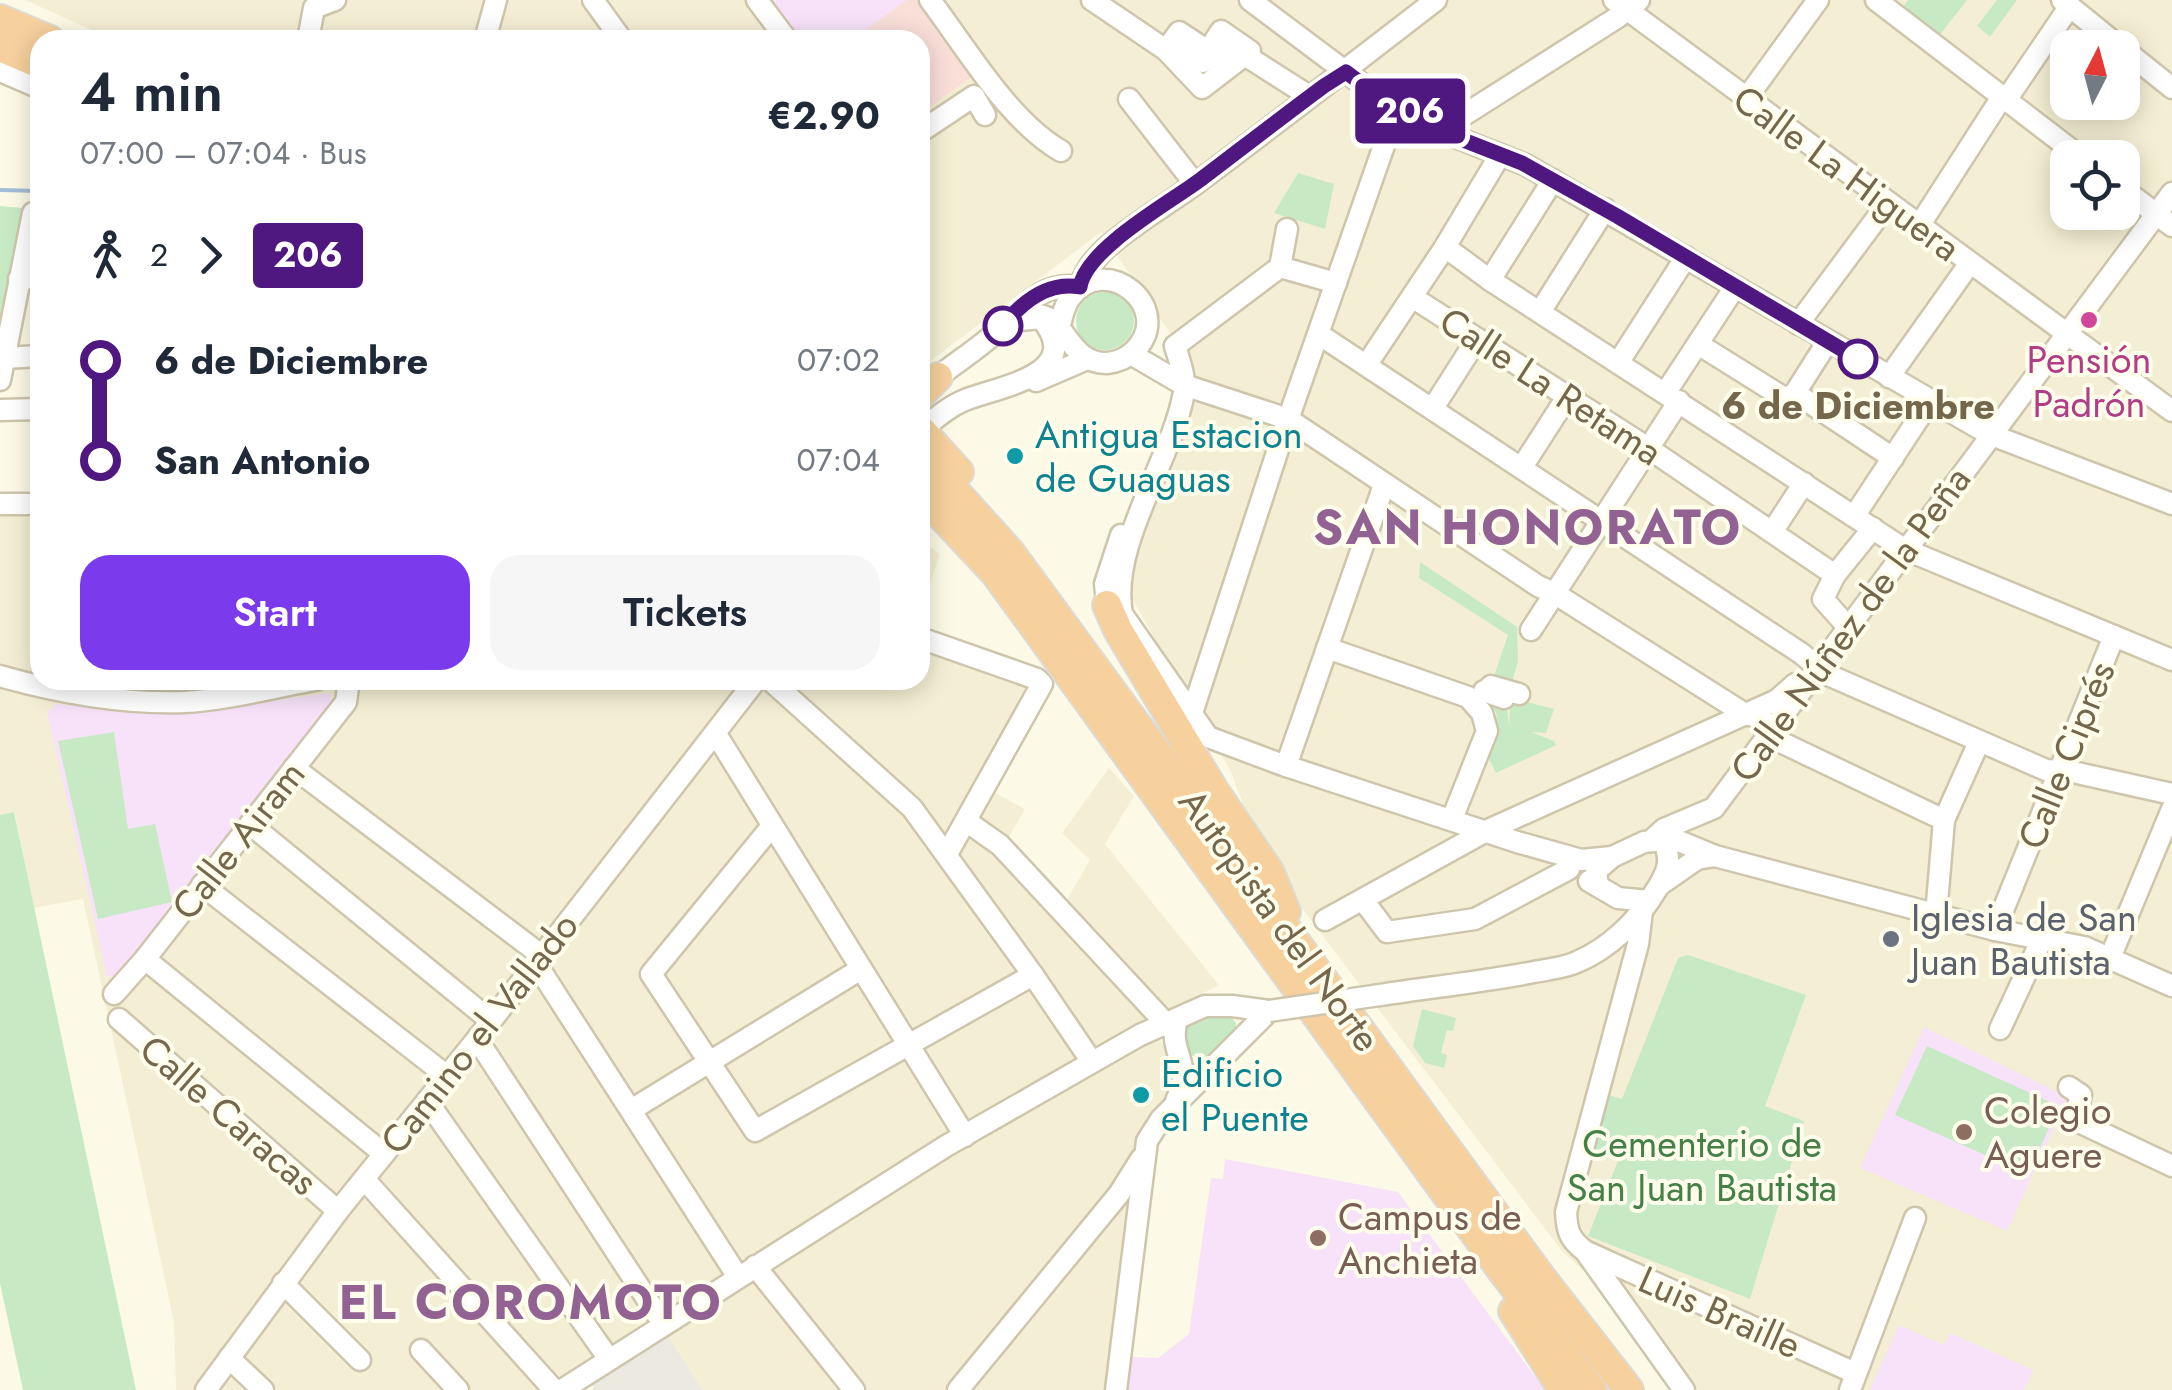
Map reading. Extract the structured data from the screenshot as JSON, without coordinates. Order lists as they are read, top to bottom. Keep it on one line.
{"streets":{"highway":["Autopista del Norte"],"street":["Calle La Higuera","Calle La Retama","Calle Núñez de la Peña","Calle Ciprés","Calle Airam","Camino el Vallado","Calle Caracas","Luis Braille"]},"crossings":[["Calle La Higuera","Calle Núñez de la Peña"],["Camino el Vallado","Calle Caracas"]],"districts":["SAN HONORATO","EL COROMOTO"],"parks":["Cementerio de San Juan Bautista"],"places":["Pensión Padrón","6 de Diciembre","Antigua Estacion de Guaguas","Iglesia de San Juan Bautista","Edificio el Puente","Colegio Aguere","Campus de Anchieta"],"lines":["bus line 206"],"north":"top","page":{"on_map":"206","heading":["4 min","07:00 – 07:04 · Bus","€2.90"],"legs":["2","206"],"list":[{"name":"6 de Diciembre","value":"07:02"},{"name":"San Antonio","value":"07:04"}],"buttons":["Start","Tickets"]}}
